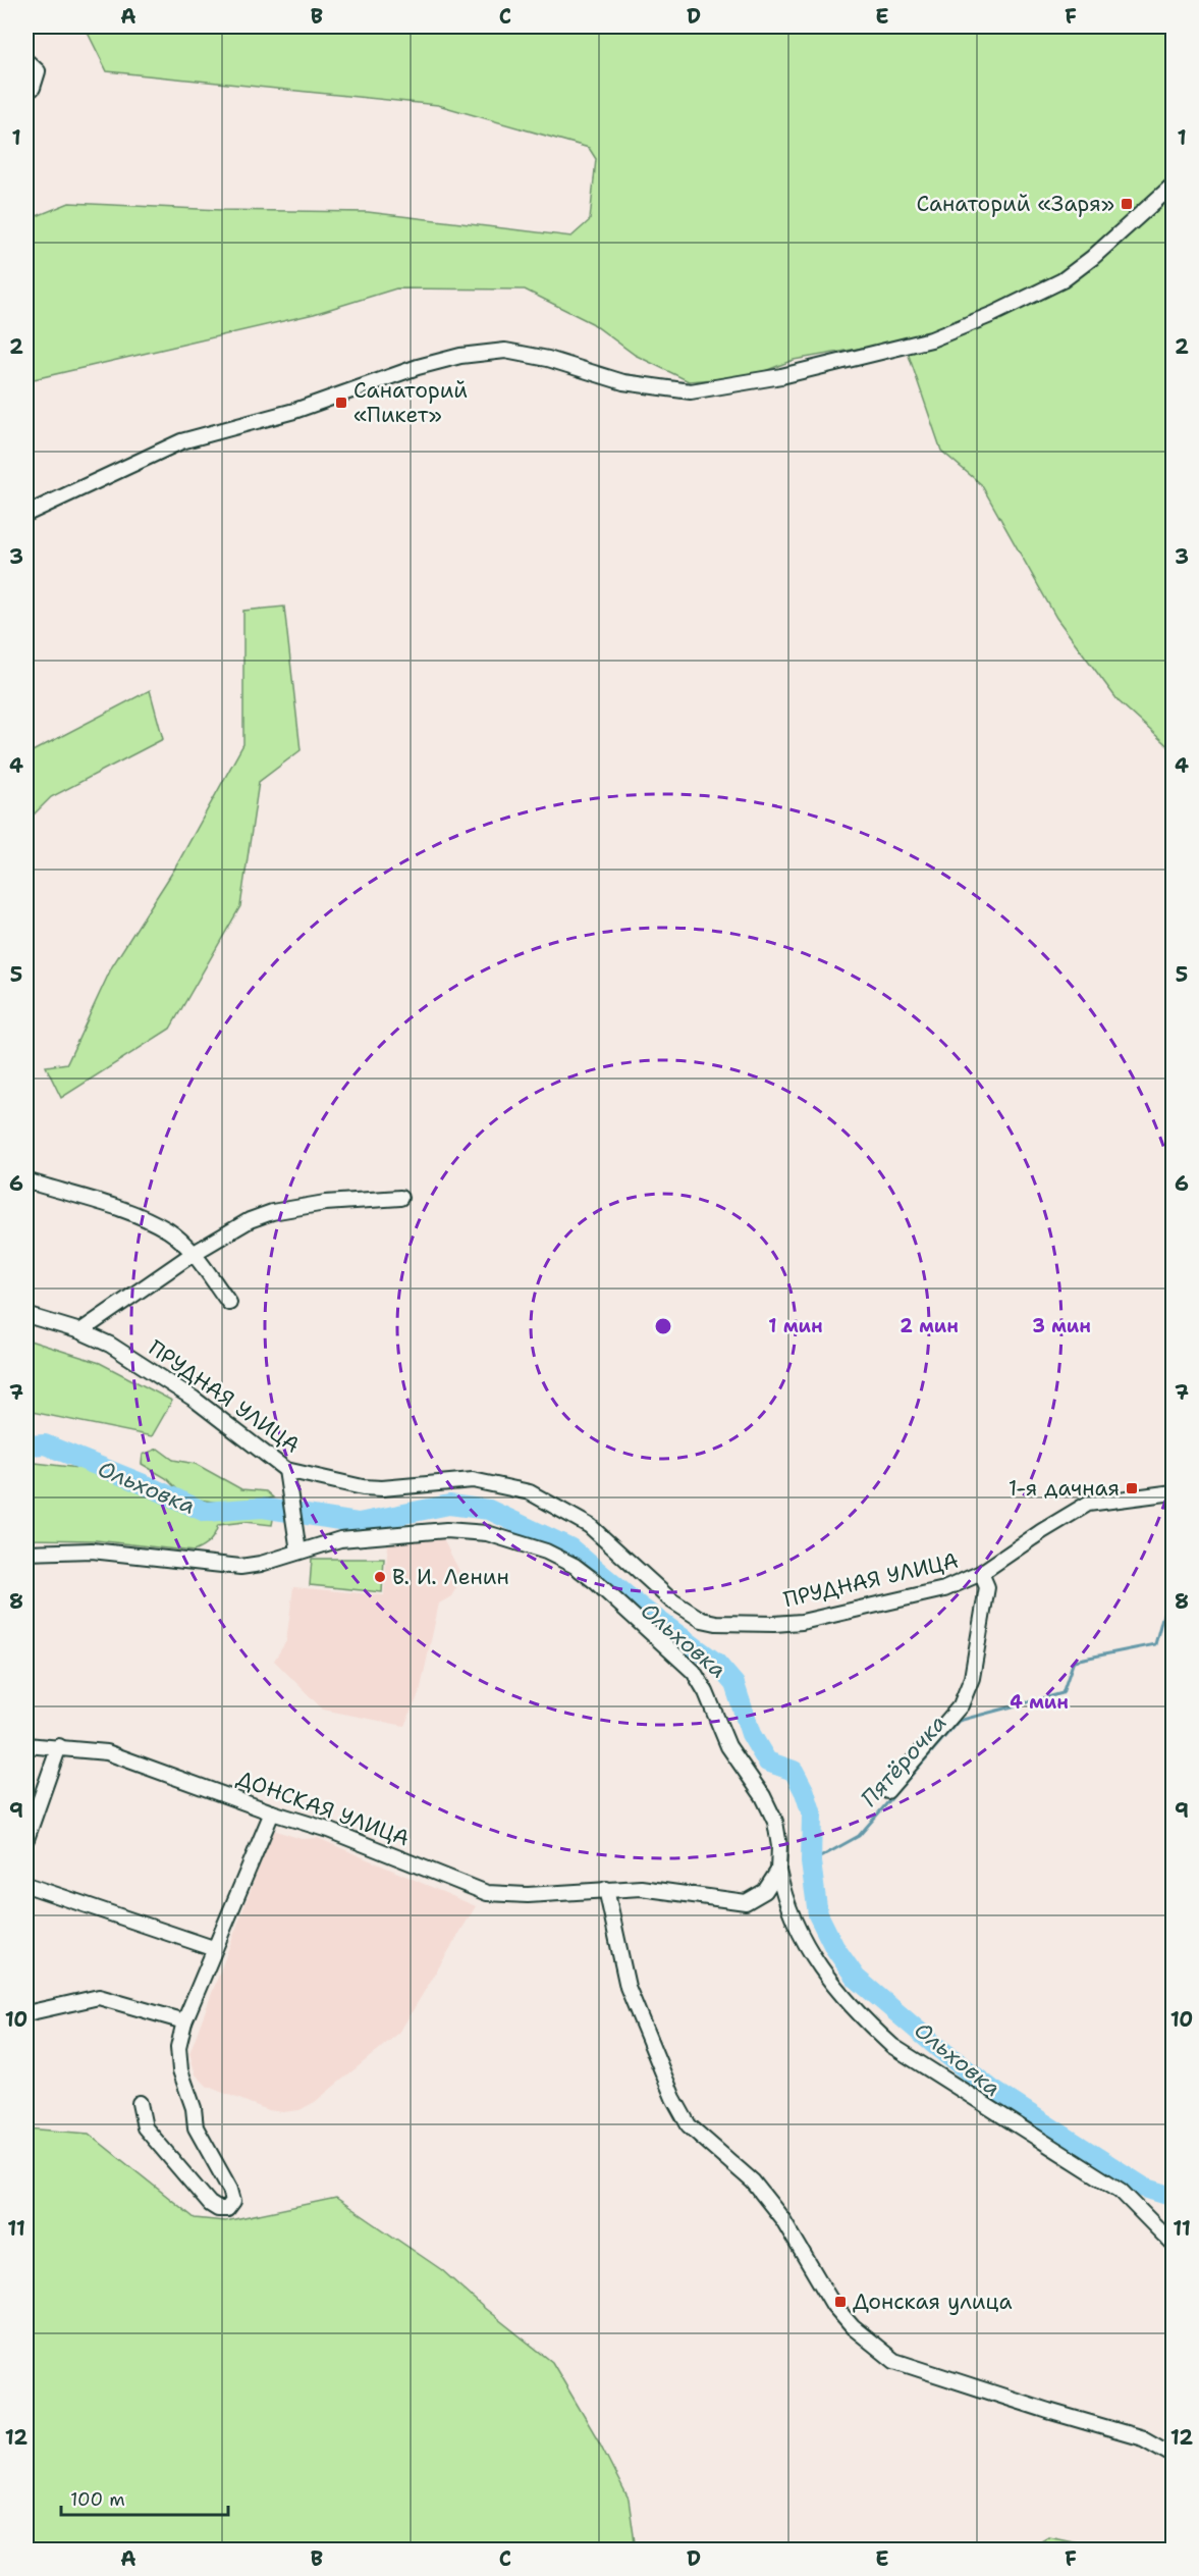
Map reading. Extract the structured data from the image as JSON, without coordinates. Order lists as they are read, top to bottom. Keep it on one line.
{"streets":{"street":["ПРУДНАЯ УЛИЦА","ДОНСКАЯ УЛИЦА"]},"water":["Ольховка","Пятёрочка"],"places":{"transit":["Санаторий «Заря»","Санаторий «Пикет»","1-я дачная","Донская улица"],"other":["В. И. Ленин"]},"scale_bar":"100 m","grid":{"columns":["A","B","C","D","E","F"],"rows":["1","2","3","4","5","6","7","8","9","10","11","12"]},"rings":["1 мин","2 мин","3 мин","4 мин"]}
